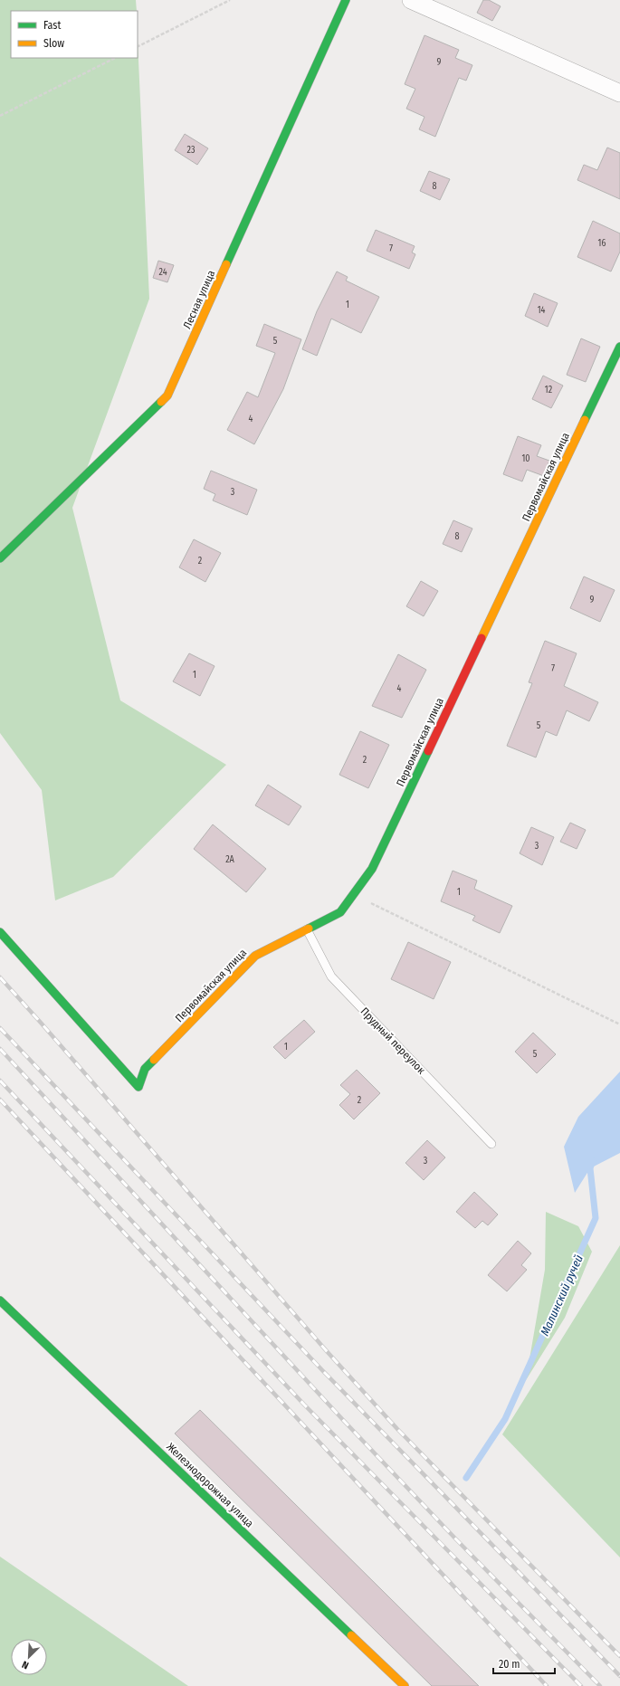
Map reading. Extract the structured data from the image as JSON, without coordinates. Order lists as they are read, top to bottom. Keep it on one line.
{"streets":{"street":["Лесная улица","Первомайская улица","Железнодорожная улица"],"lane":["Прудный переулок"]},"crossings":[["Первомайская улица","Прудный переулок"]],"water":["Малинский ручей"],"house_numbers":["9","23","8","16","7","24","1","14","5","12","4","10","3","8","2","9","7","1","4","5","2","3","2А","1","1","5","2","3"],"legend":["Fast","Slow"],"scale_bar":"20 m","north":"bottom left"}
